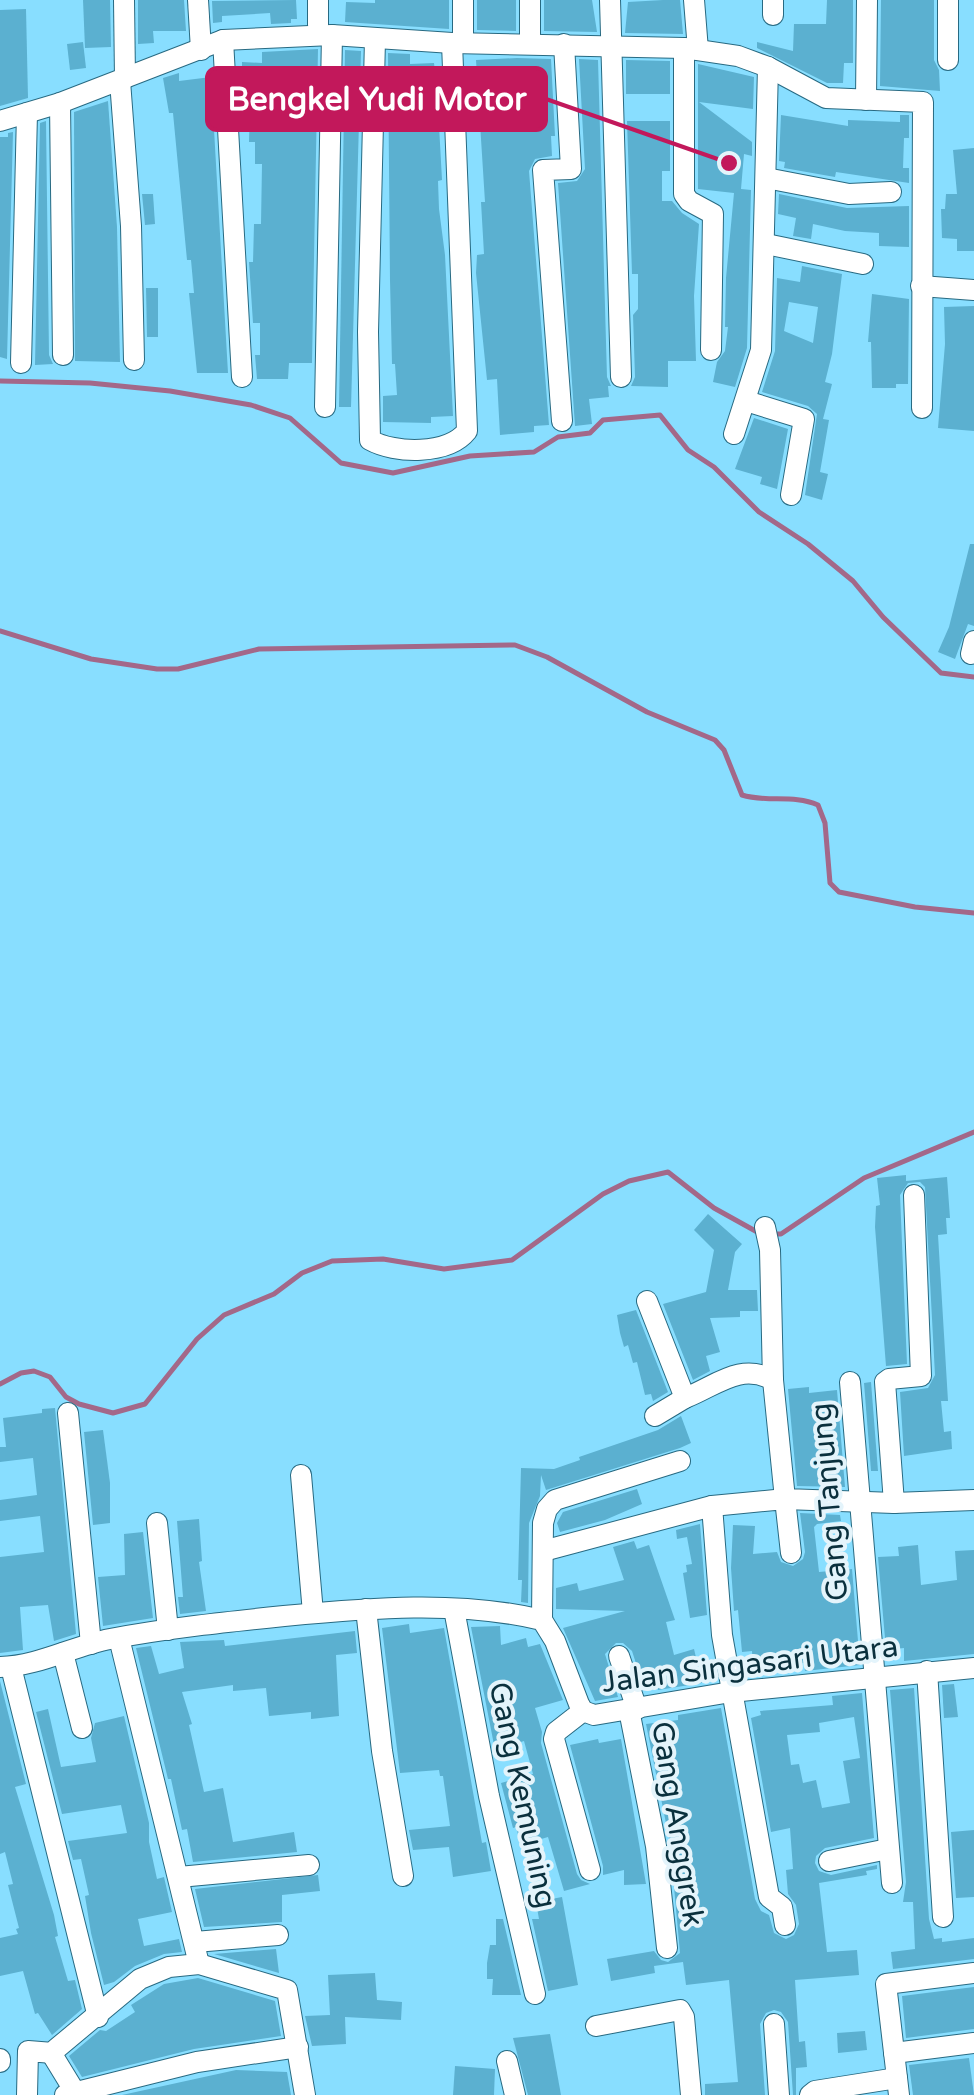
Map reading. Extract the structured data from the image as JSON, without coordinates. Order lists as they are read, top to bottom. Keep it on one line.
{"streets":{"street":["Gang Tanjung","Jalan Singasari Utara","Gang Kemuning","Gang Anggrek"]},"crossings":[["Gang Tanjung","Jalan Singasari Utara"],["Jalan Singasari Utara","Gang Anggrek"]],"places":["Bengkel Yudi Motor"]}
